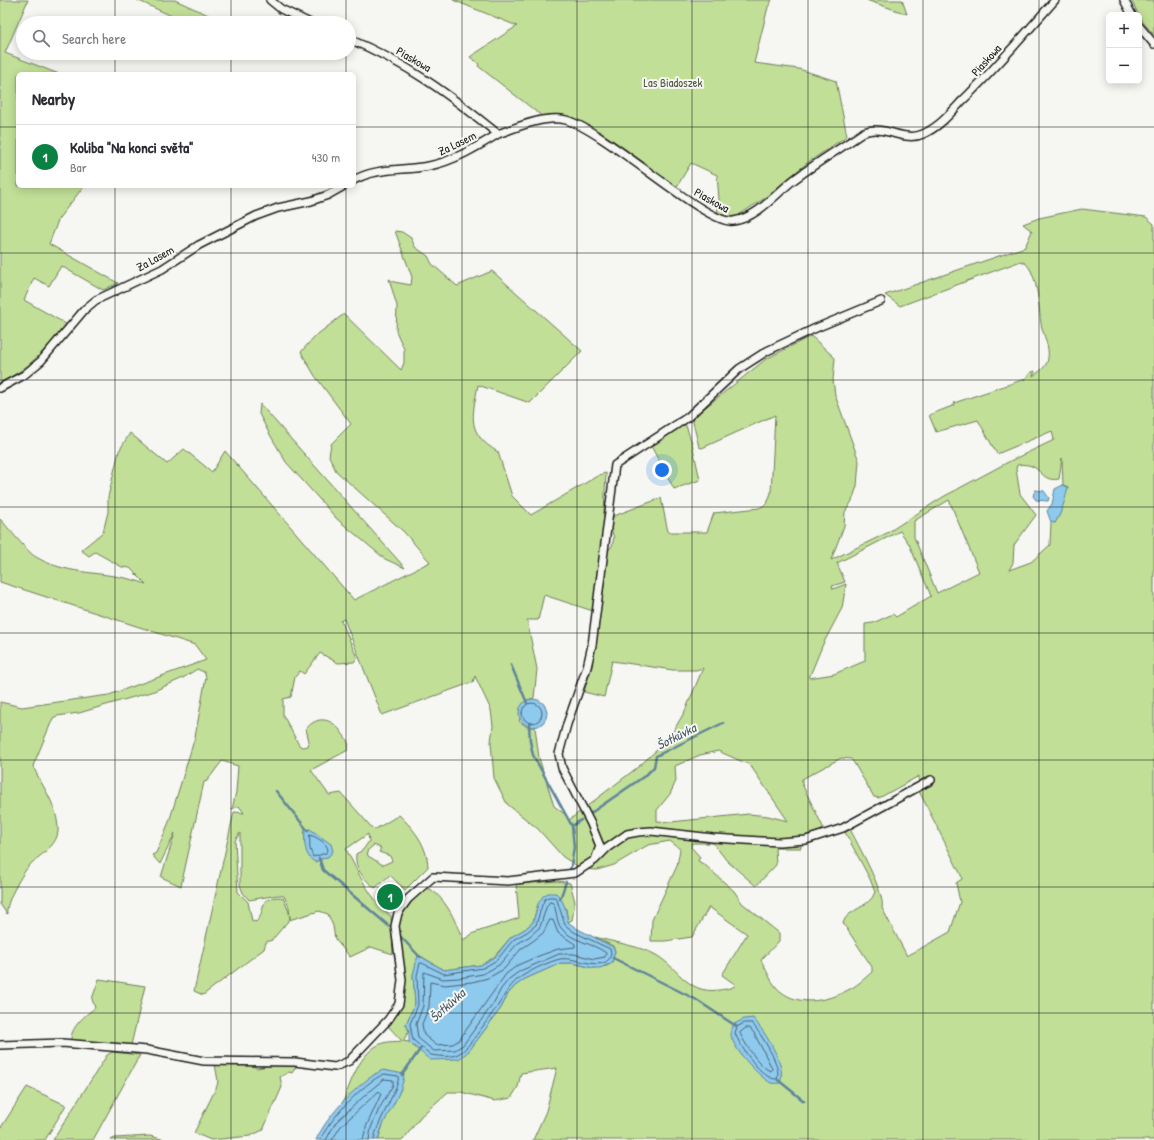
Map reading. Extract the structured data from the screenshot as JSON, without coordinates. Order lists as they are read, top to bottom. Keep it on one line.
{"streets":{"street":["Piaskowa","Za Lasem"]},"crossings":[["Piaskowa","Za Lasem"]],"water":["Šotkůvka"],"parks":["Las Biadoszek"],"page":{"map_buttons":["+","−"],"search":"Search here","heading":"Nearby","list":[{"mark":"1","name":"Koliba \"Na konci světa\"","note":"Bar","value":"430 m"}],"pins":"1"}}
